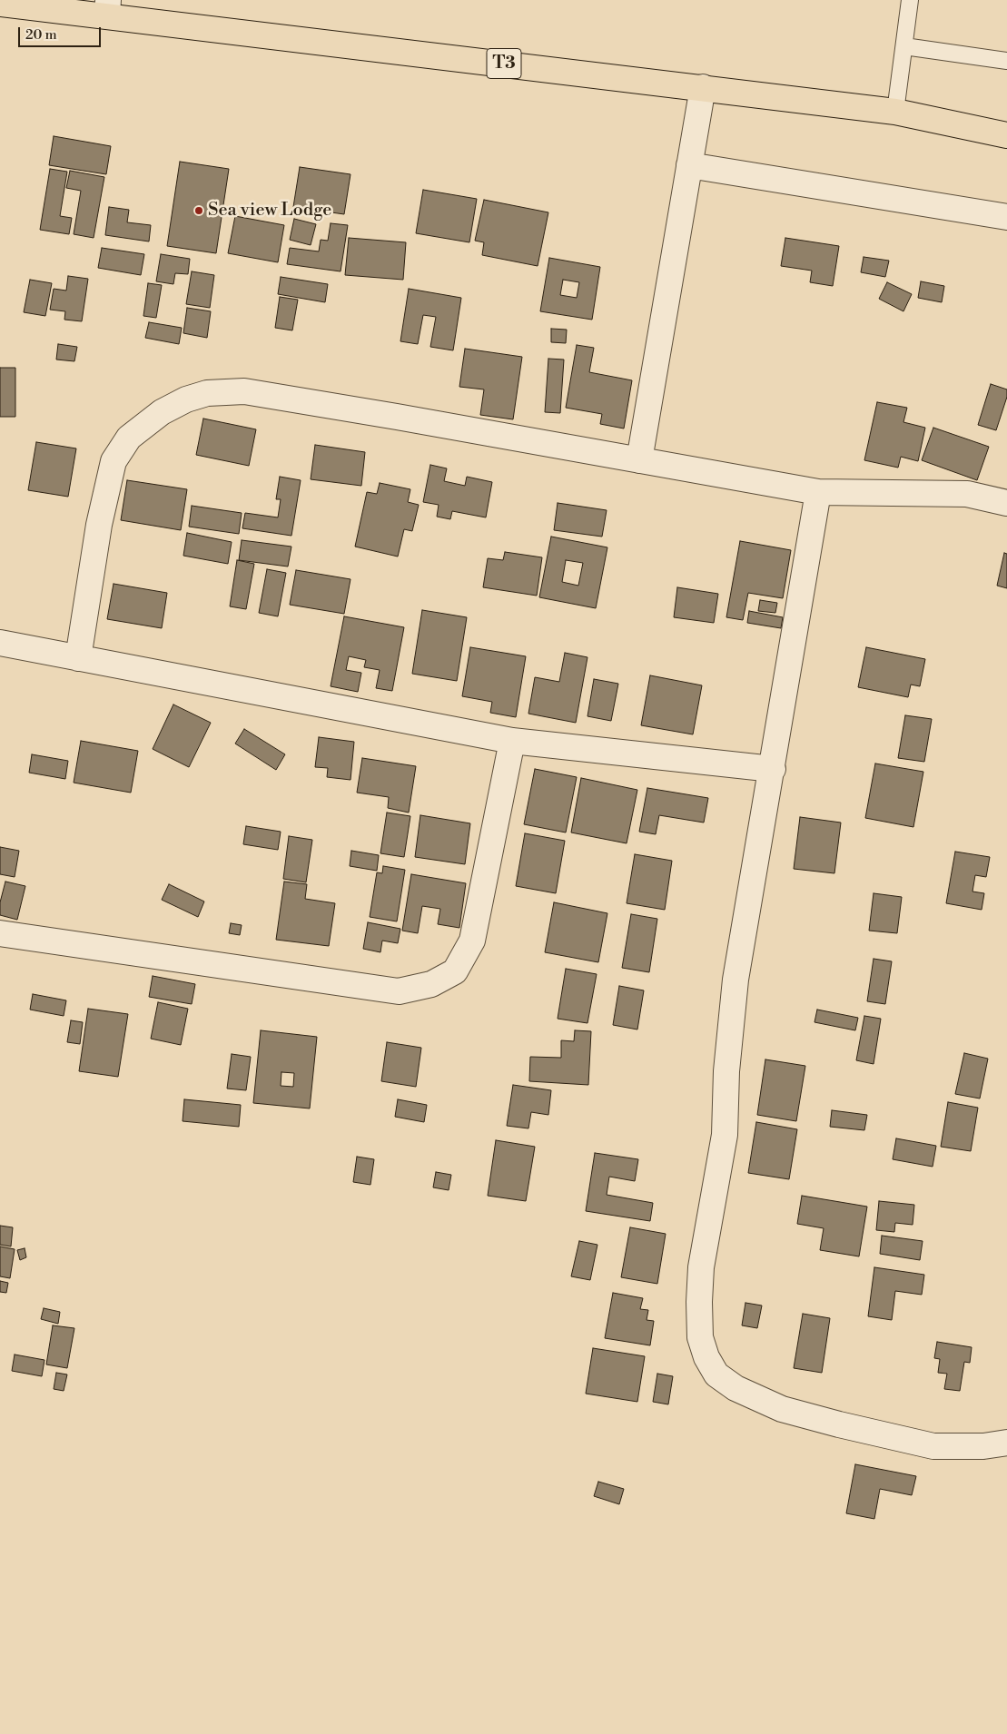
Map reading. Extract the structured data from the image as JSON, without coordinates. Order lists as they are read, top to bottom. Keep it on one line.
{"streets":{"highway":["T3"]},"places":["Sea view Lodge"],"scale_bar":"20 m"}
